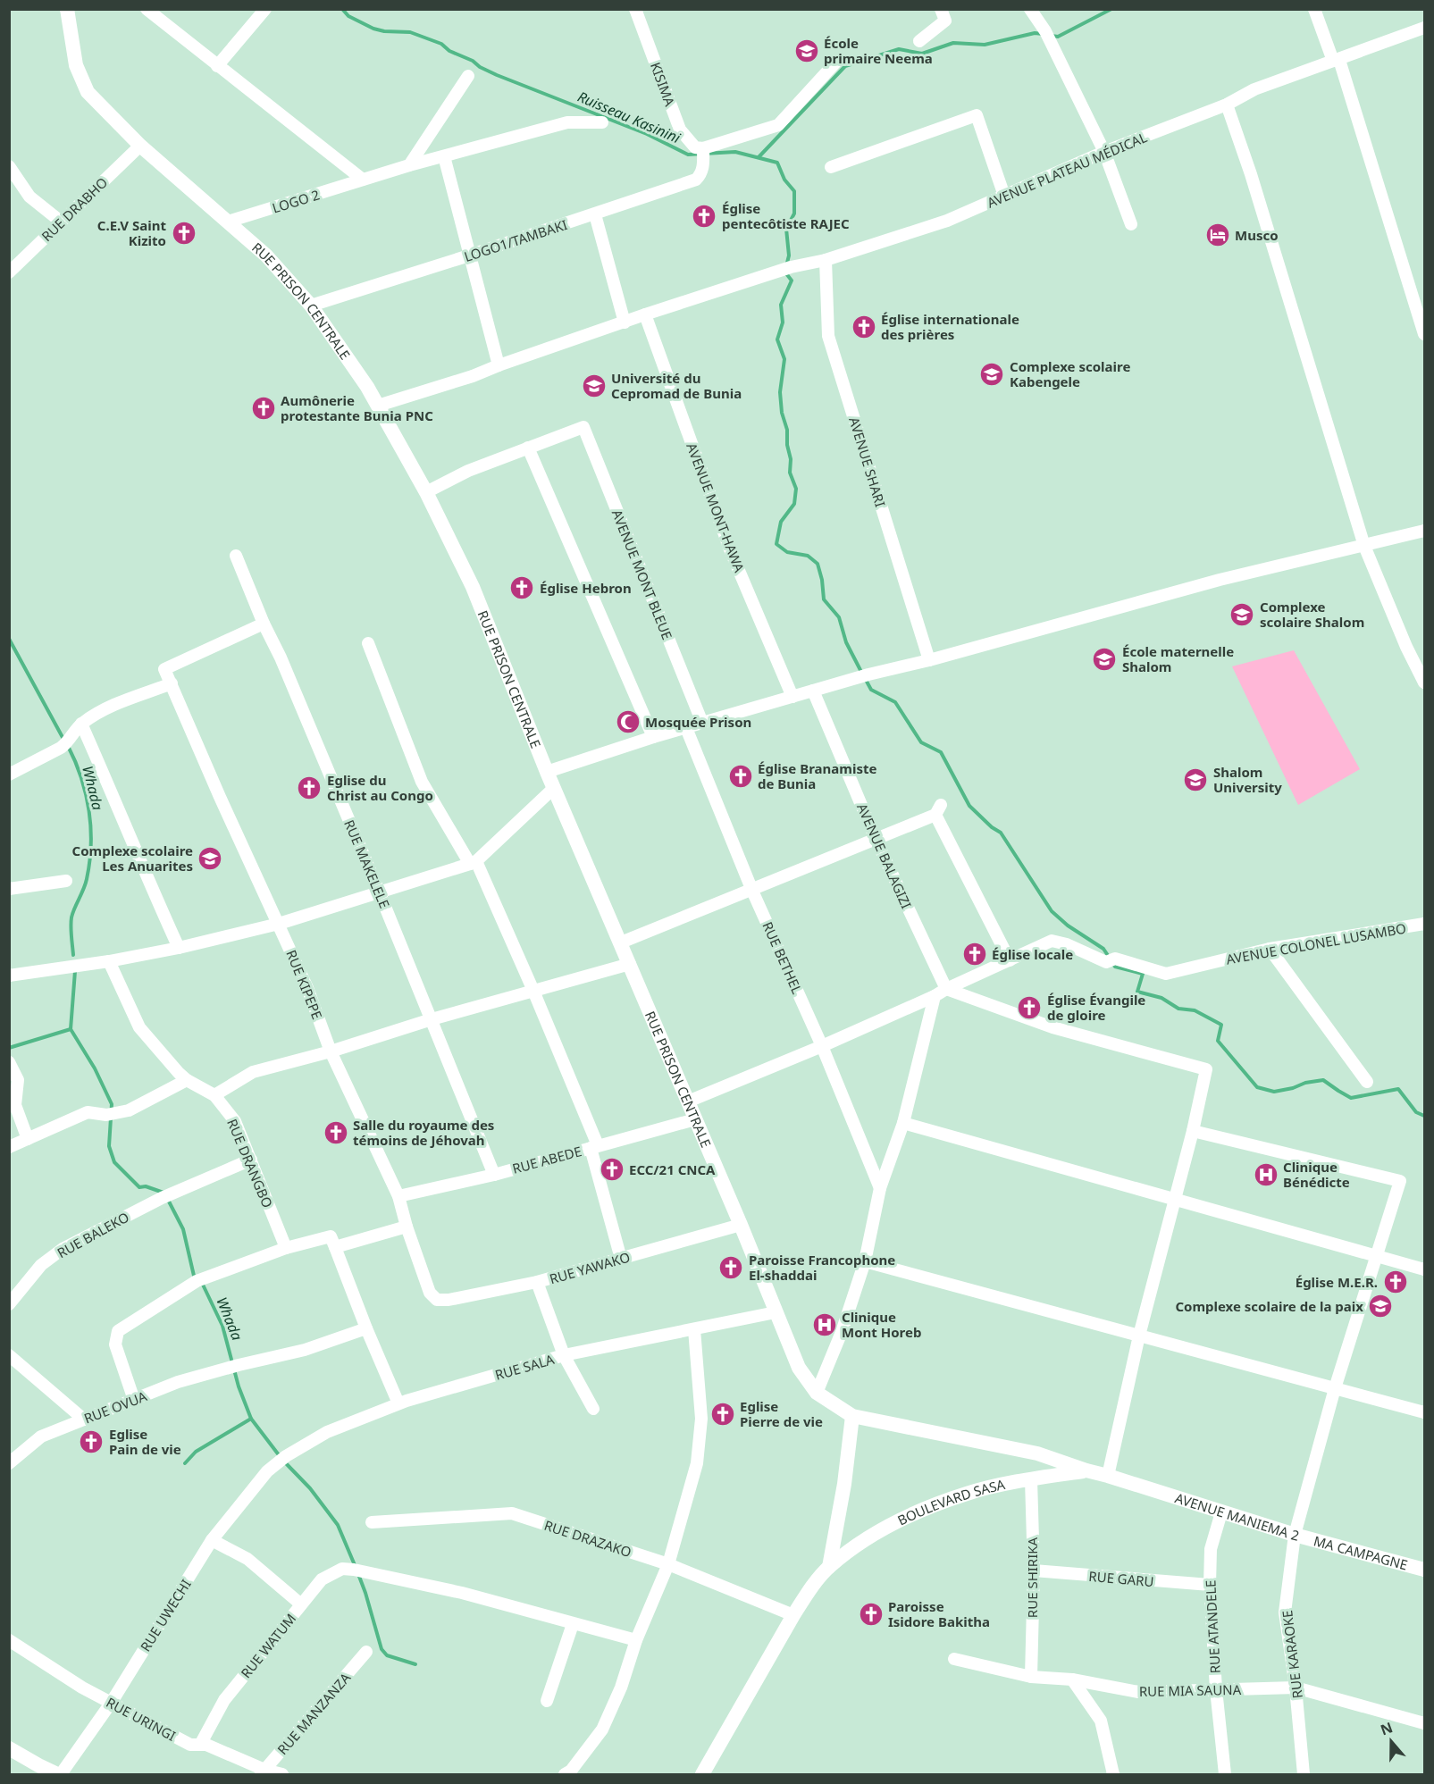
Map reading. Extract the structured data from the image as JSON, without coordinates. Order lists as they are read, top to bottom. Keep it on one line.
{"streets":{"street":["KISIMA","AVENUE PLATEAU MÉDICAL","LOGO 2","RUE DRABHO","LOGO1/TAMBAKI","RUE PRISON CENTRALE","AVENUE SHARI","AVENUE MONT-HAWA","AVENUE MONT BLEUE","AVENUE BALAGIZI","RUE MAKELELE","AVENUE COLONEL LUSAMBO","RUE BETHEL","RUE KIPEPE","RUE ABEDE","RUE DRANGBO","RUE BALEKO","RUE YAWAKO","RUE SALA","RUE OVUA","BOULEVARD SASA","AVENUE MANIEMA 2","RUE DRAZAKO","MA CAMPAGNE","RUE SHIRIKA","RUE GARU","RUE UWECHI","RUE ATANDELE","RUE WATUM","RUE KARAOKE","RUE MIA SAUNA","RUE MANZANZA","RUE URINGI"]},"crossings":[["KISIMA","LOGO1/TAMBAKI"],["AVENUE PLATEAU MÉDICAL","RUE PRISON CENTRALE"],["AVENUE PLATEAU MÉDICAL","AVENUE SHARI"],["AVENUE PLATEAU MÉDICAL","AVENUE MONT-HAWA"],["LOGO 2","RUE PRISON CENTRALE"],["RUE DRABHO","RUE PRISON CENTRALE"],["LOGO1/TAMBAKI","RUE PRISON CENTRALE"],["RUE PRISON CENTRALE","AVENUE COLONEL LUSAMBO"],["RUE PRISON CENTRALE","RUE ABEDE"],["RUE PRISON CENTRALE","RUE YAWAKO"],["RUE PRISON CENTRALE","RUE SALA"],["RUE PRISON CENTRALE","BOULEVARD SASA"],["RUE PRISON CENTRALE","AVENUE MANIEMA 2"],["AVENUE BALAGIZI","AVENUE COLONEL LUSAMBO"],["RUE MAKELELE","RUE KIPEPE"],["RUE MAKELELE","RUE ABEDE"],["AVENUE COLONEL LUSAMBO","RUE BETHEL"],["RUE KIPEPE","RUE ABEDE"],["RUE KIPEPE","RUE YAWAKO"],["RUE DRANGBO","RUE BALEKO"],["RUE SALA","RUE UWECHI"],["BOULEVARD SASA","AVENUE MANIEMA 2"],["BOULEVARD SASA","RUE DRAZAKO"],["BOULEVARD SASA","RUE SHIRIKA"],["AVENUE MANIEMA 2","MA CAMPAGNE"],["AVENUE MANIEMA 2","RUE ATANDELE"],["AVENUE MANIEMA 2","RUE KARAOKE"],["MA CAMPAGNE","RUE KARAOKE"],["RUE SHIRIKA","RUE GARU"],["RUE SHIRIKA","RUE MIA SAUNA"],["RUE GARU","RUE ATANDELE"],["RUE UWECHI","RUE URINGI"],["RUE ATANDELE","RUE MIA SAUNA"],["RUE WATUM","RUE URINGI"],["RUE KARAOKE","RUE MIA SAUNA"],["RUE MANZANZA","RUE URINGI"]],"water":["Ruisseau Kasinini","Whada"],"places":{"school or university":["École primaire Neema","Complexe scolaire Kabengele","Université du Cepromad de Bunia","Complexe scolaire Shalom","École maternelle Shalom","Shalom University","Complexe scolaire Les Anuarites","Complexe scolaire de la paix"],"church":["Église pentecôtiste RAJEC","C.E.V Saint Kizito","Église internationale des prières","Aumônerie protestante Bunia PNC","Église Hebron","Église Branamiste de Bunia","Eglise du Christ au Congo","Église locale","Église Évangile de gloire","Salle du royaume des témoins de Jéhovah","ECC/21 CNCA","Paroisse Francophone El-shaddai","Église M.E.R.","Eglise Pierre de vie","Eglise Pain de vie","Paroisse Isidore Bakitha"],"hotel":["Musco"],"mosque":["Mosquée Prison"],"hospital":["Clinique Bénédicte","Clinique Mont Horeb"]},"north":"top"}
